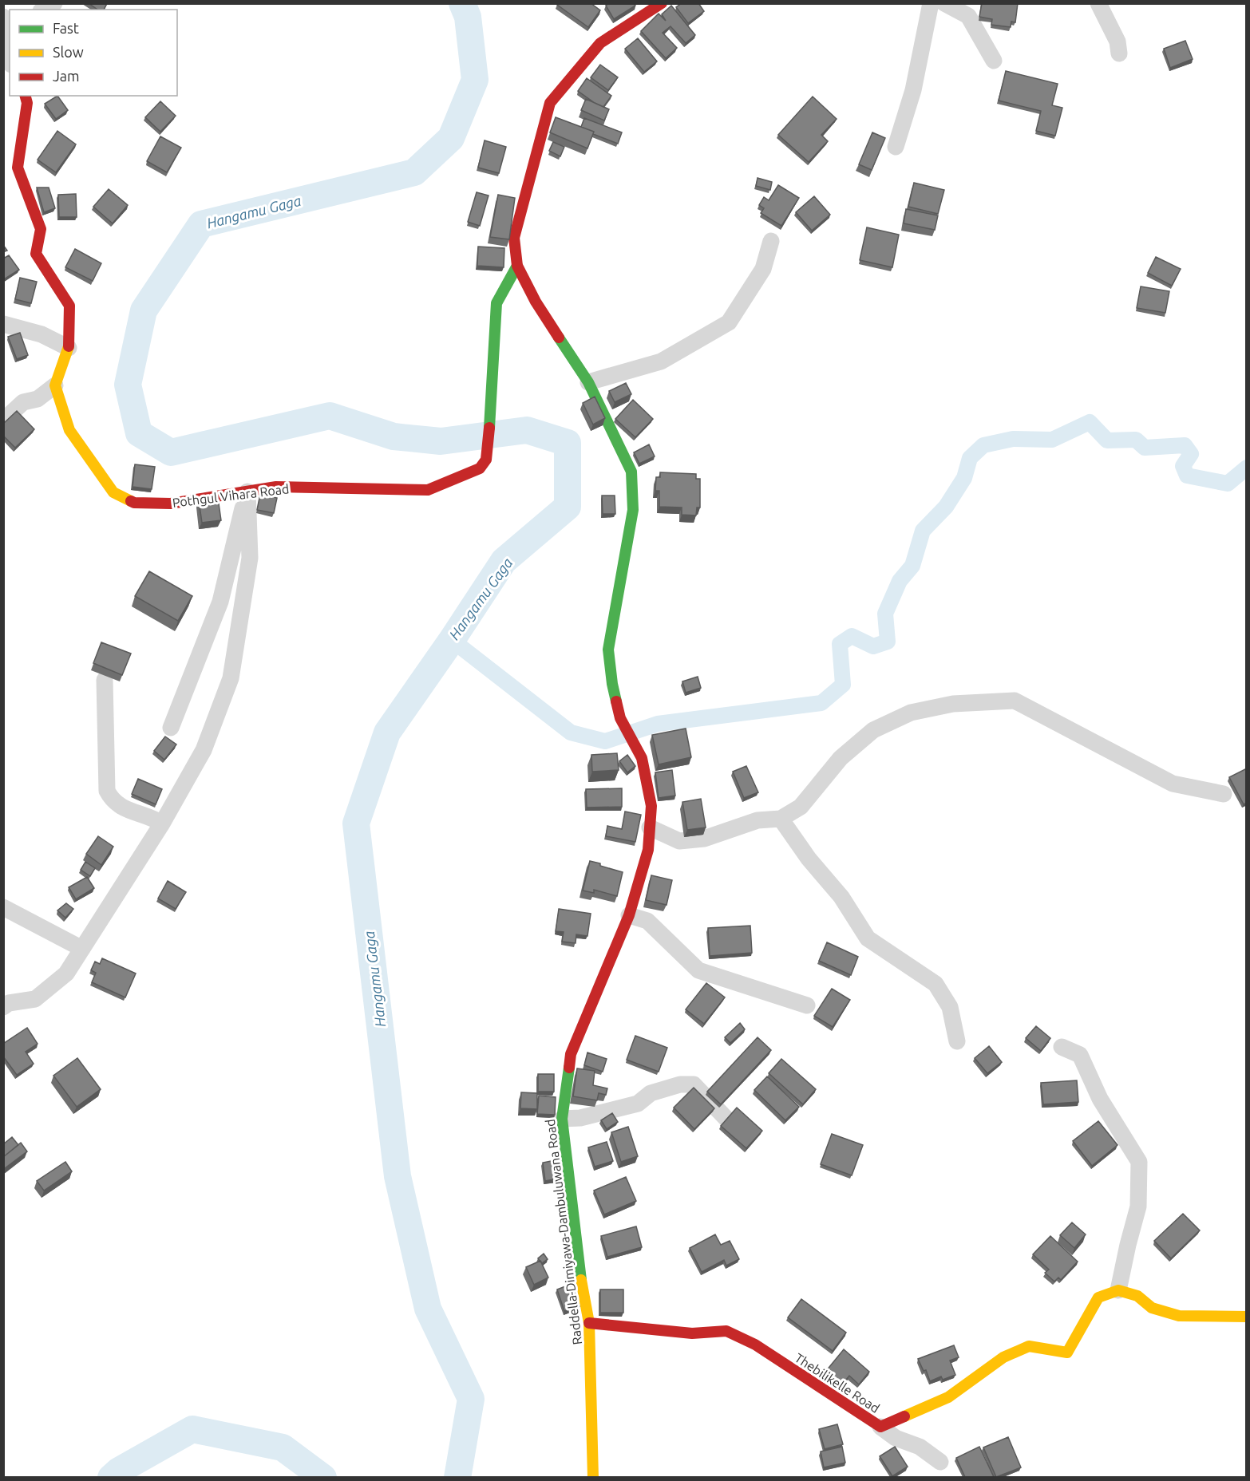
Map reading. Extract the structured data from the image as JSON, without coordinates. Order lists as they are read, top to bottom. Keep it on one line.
{"streets":{"street":["Pothgul Vihara Road","Raddella-Dimiyawa-Dambuluwana Road","Thebilikelle Road"]},"crossings":[["Pothgul Vihara Road","Raddella-Dimiyawa-Dambuluwana Road"],["Raddella-Dimiyawa-Dambuluwana Road","Thebilikelle Road"]],"water":["Hangamu Gaga"],"legend":["Fast","Slow","Jam"]}
